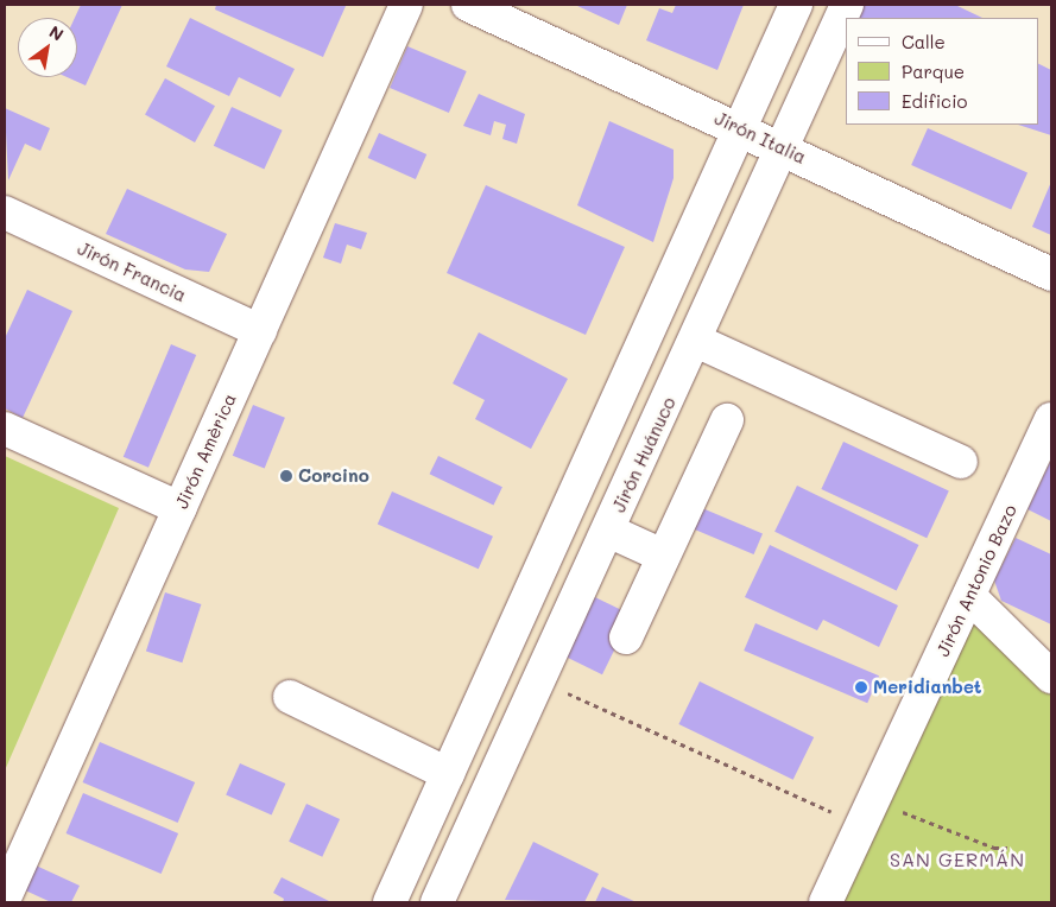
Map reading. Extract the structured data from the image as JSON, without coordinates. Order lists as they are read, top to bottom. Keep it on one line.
{"streets":{"street":["Jirón Italia","Jirón Francia","Jirón Amèrica","Jirón Huánuco","Jirón Antonio Bazo"]},"crossings":[["Jirón Italia","Jirón Huánuco"],["Jirón Francia","Jirón Amèrica"]],"districts":["SAN GERMÁN"],"places":["Corcino","Meridianbet"],"legend":["Calle","Parque","Edificio"],"north":"top right"}
